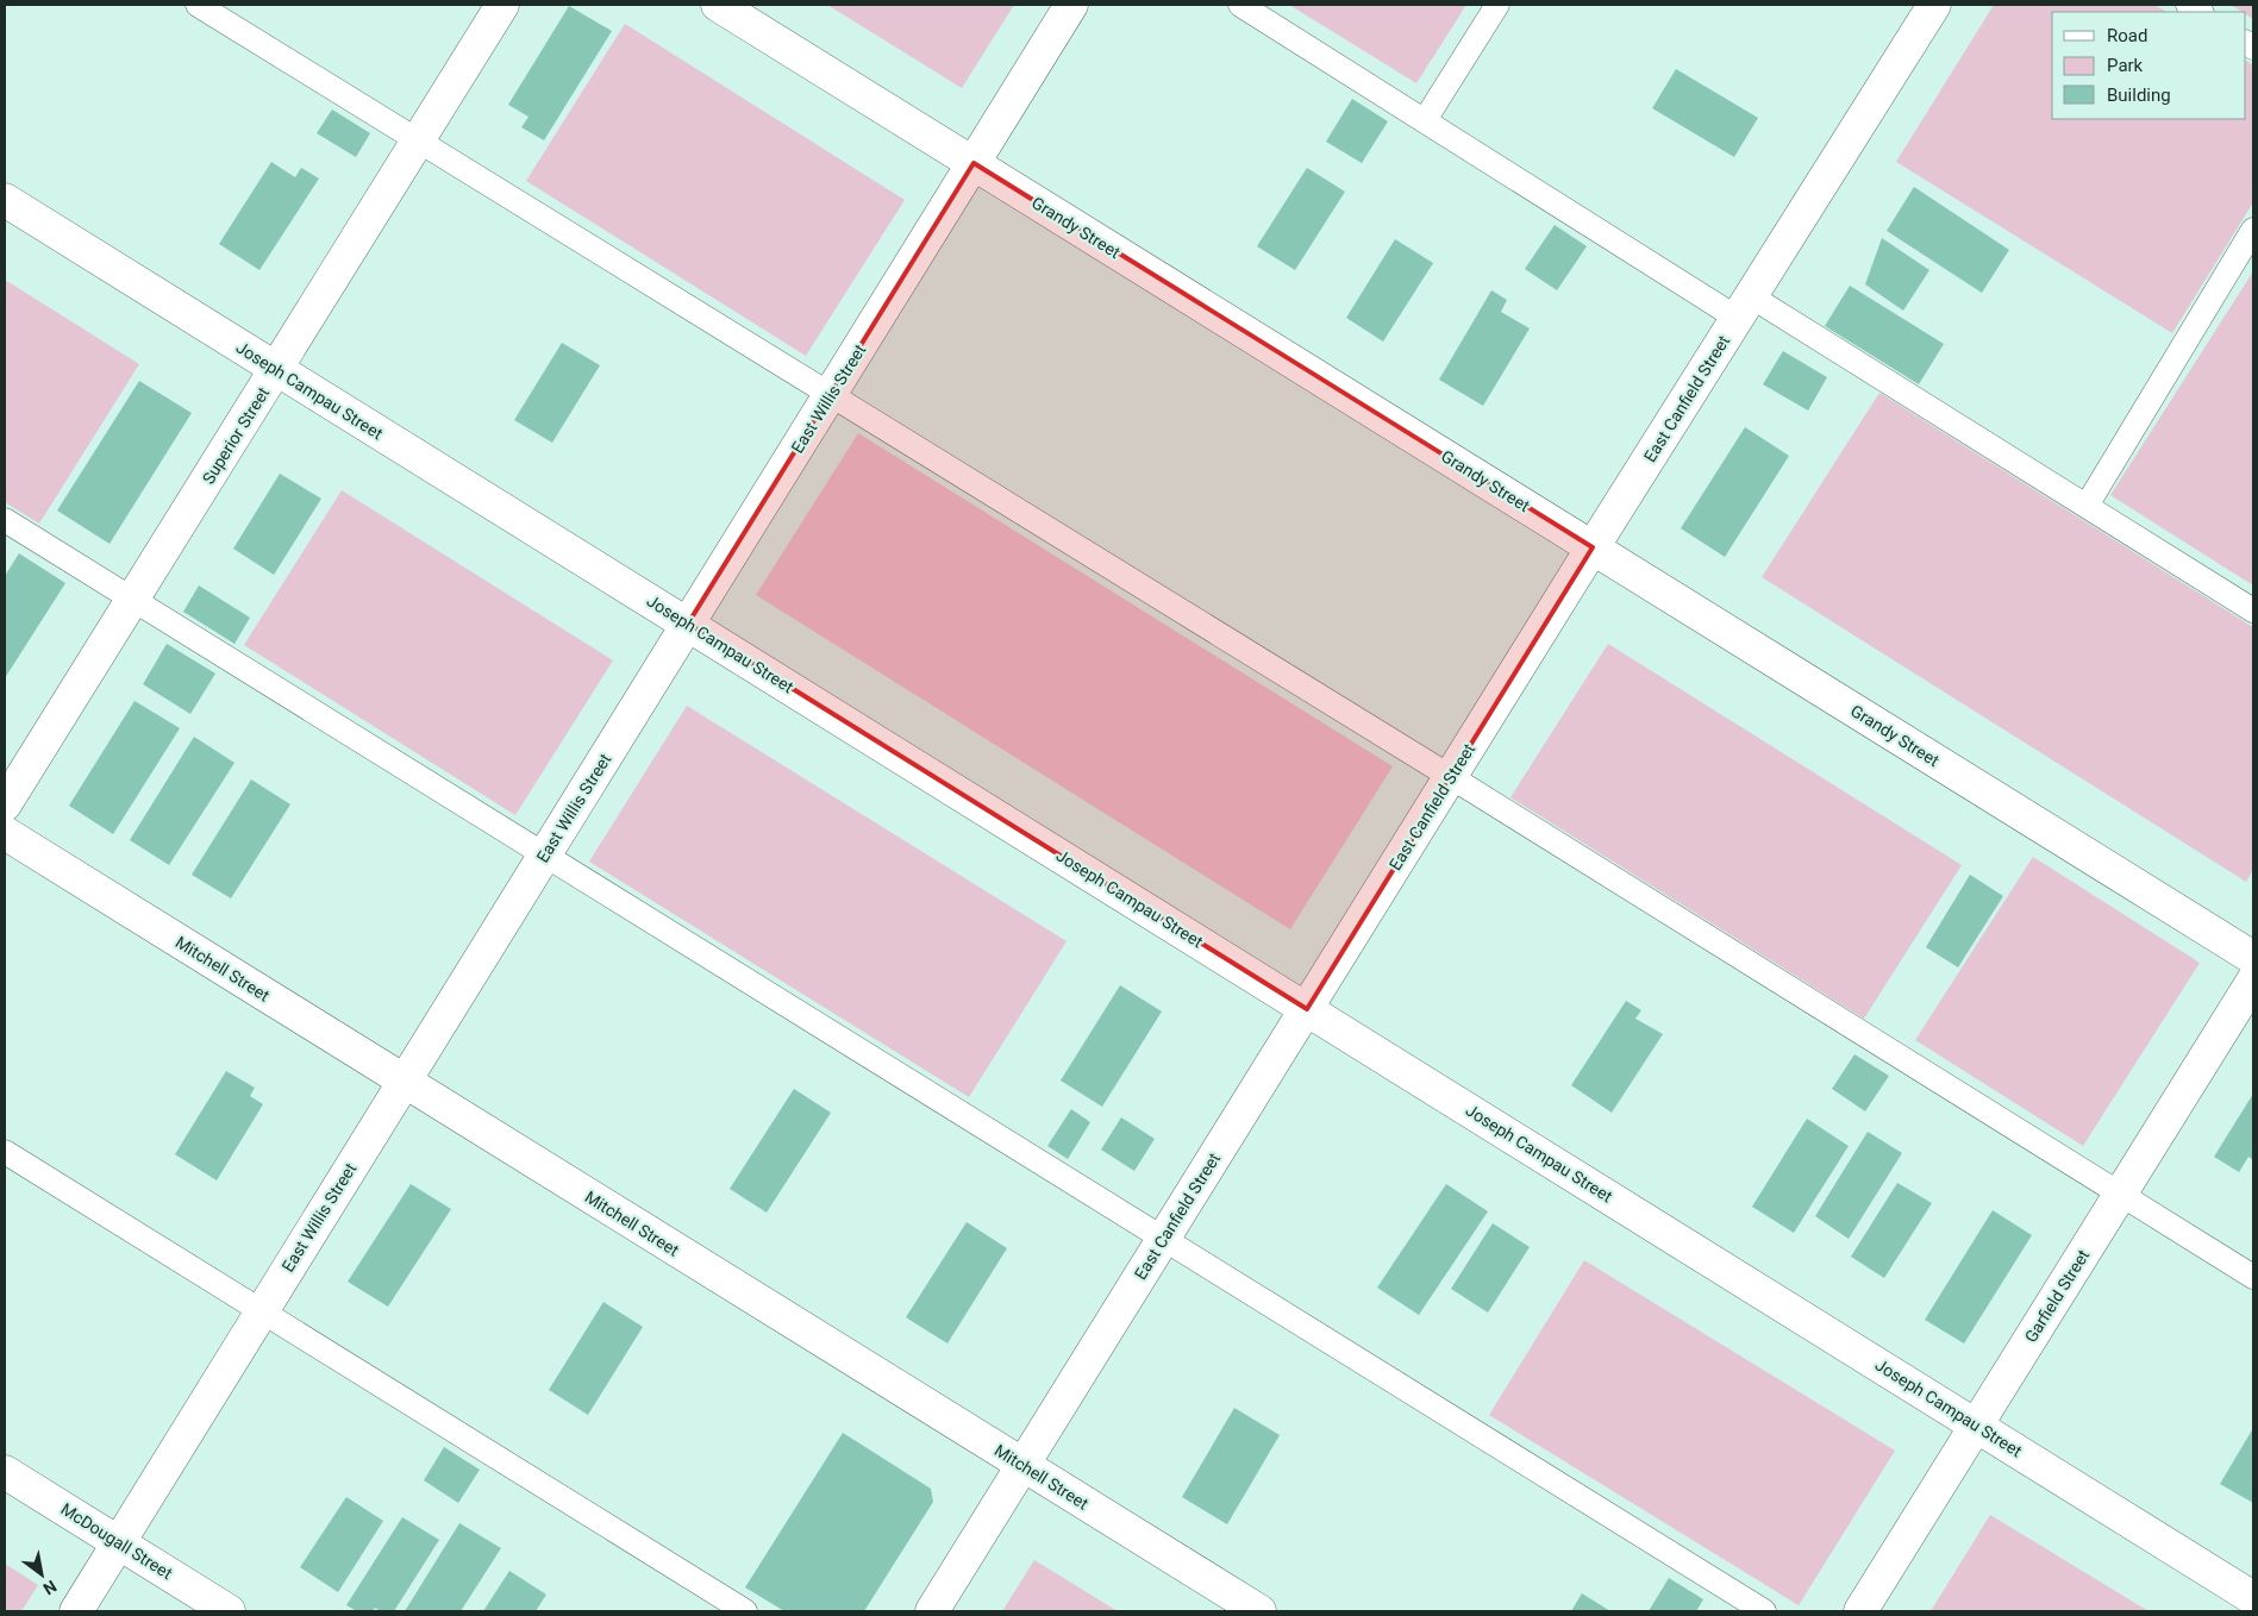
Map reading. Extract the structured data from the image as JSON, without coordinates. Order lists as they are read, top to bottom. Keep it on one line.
{"streets":{"street":["Grandy Street","Joseph Campau Street","East Willis Street","East Canfield Street","Superior Street","Mitchell Street","Garfield Street","McDougall Street"]},"crossings":[["Grandy Street","East Willis Street"],["Grandy Street","East Canfield Street"],["Joseph Campau Street","East Willis Street"],["Joseph Campau Street","East Canfield Street"],["Joseph Campau Street","Superior Street"],["Joseph Campau Street","Garfield Street"],["East Willis Street","Mitchell Street"],["East Willis Street","McDougall Street"],["East Canfield Street","Mitchell Street"]],"legend":["Road","Park","Building"],"north":"bottom right"}
